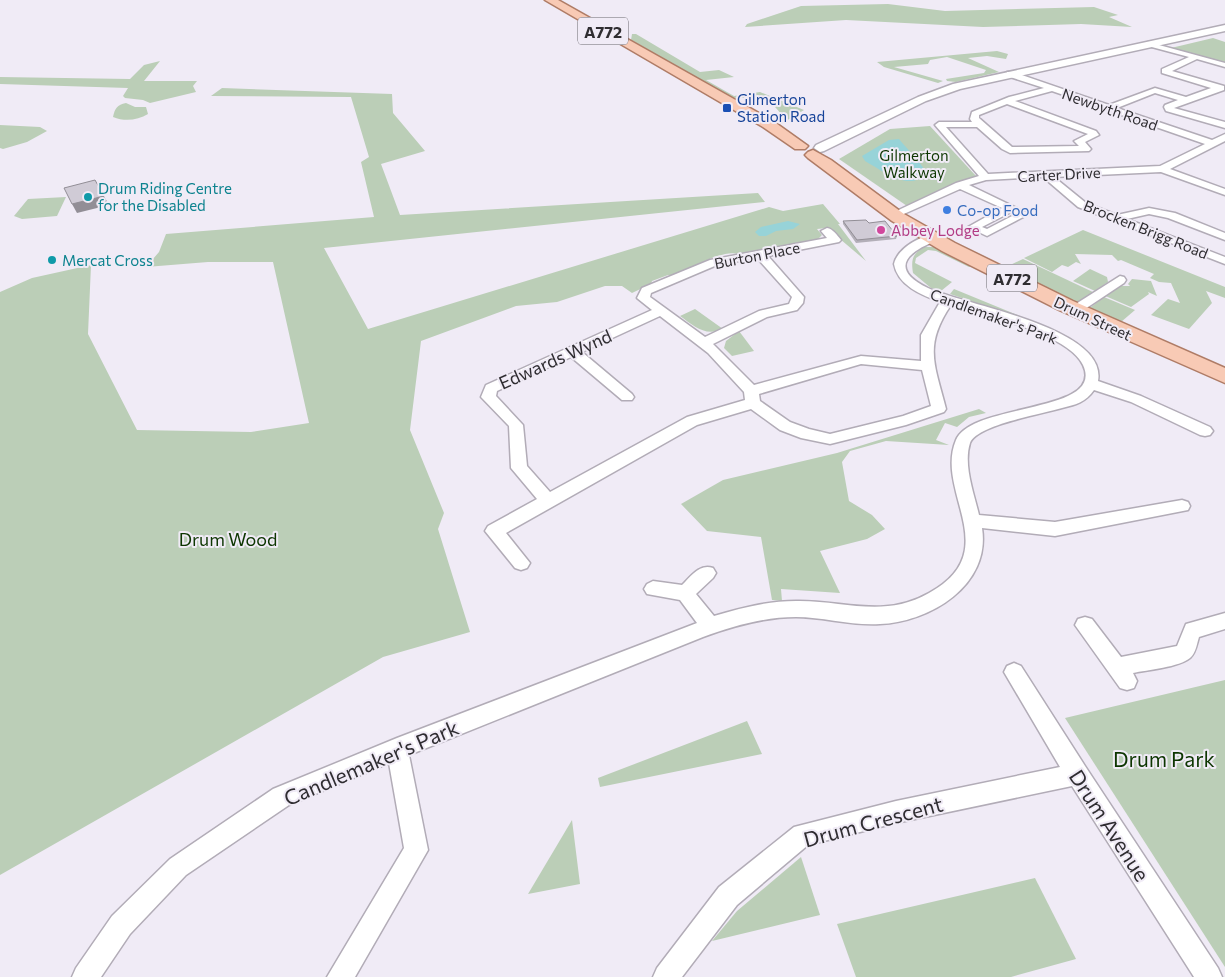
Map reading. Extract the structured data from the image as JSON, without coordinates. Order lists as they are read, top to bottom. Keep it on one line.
{"streets":{"main road":["A772","Drum Street"],"street":["Newbyth Road","Carter Drive","Brocken Brigg Road","Burton Place","Candlemaker's Park","Edwards Wynd","Drum Crescent","Drum Avenue"]},"crossings":[["A772","Drum Street"],["Newbyth Road","Carter Drive"],["Carter Drive","Brocken Brigg Road"],["Carter Drive","Drum Street"],["Burton Place","Edwards Wynd"],["Candlemaker's Park","Drum Street"],["Drum Crescent","Drum Avenue"]],"parks":["Gilmerton Walkway","Drum Wood","Drum Park"],"places":{"transit":["Gilmerton Station Road"],"other":["Drum Riding Centre for the Disabled","Co-op Food","Abbey Lodge","Mercat Cross"]}}
